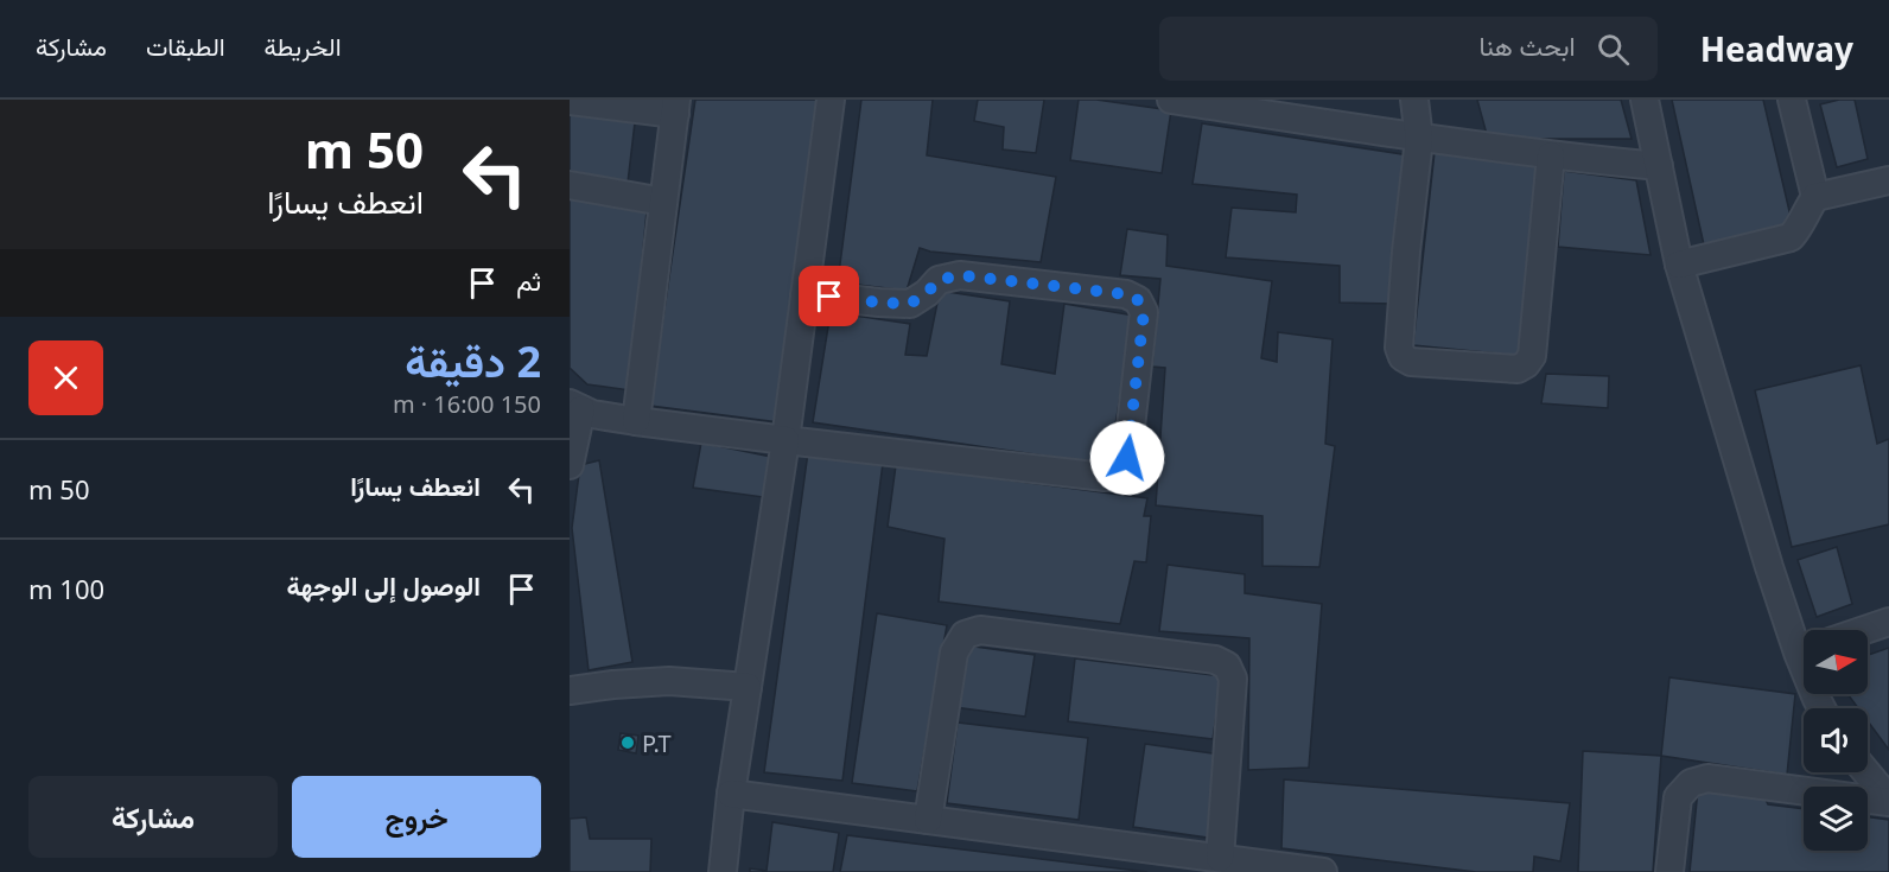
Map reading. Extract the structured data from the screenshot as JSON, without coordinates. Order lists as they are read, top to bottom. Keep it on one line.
{"places":["P.T"],"north":"right","page":{"header":"Headway","search":"ابحث هنا","nav":["الخريطة","الطبقات","مشاركة"],"turn":["50 m","انعطف يسارًا"],"then":"ثم","heading":["2 دقيقة","150 m · 16:00"],"list":[{"name":"انعطف يسارًا","value":"50 m"},{"name":"الوصول إلى الوجهة","value":"100 m"}],"buttons":["خروج","مشاركة"]}}
